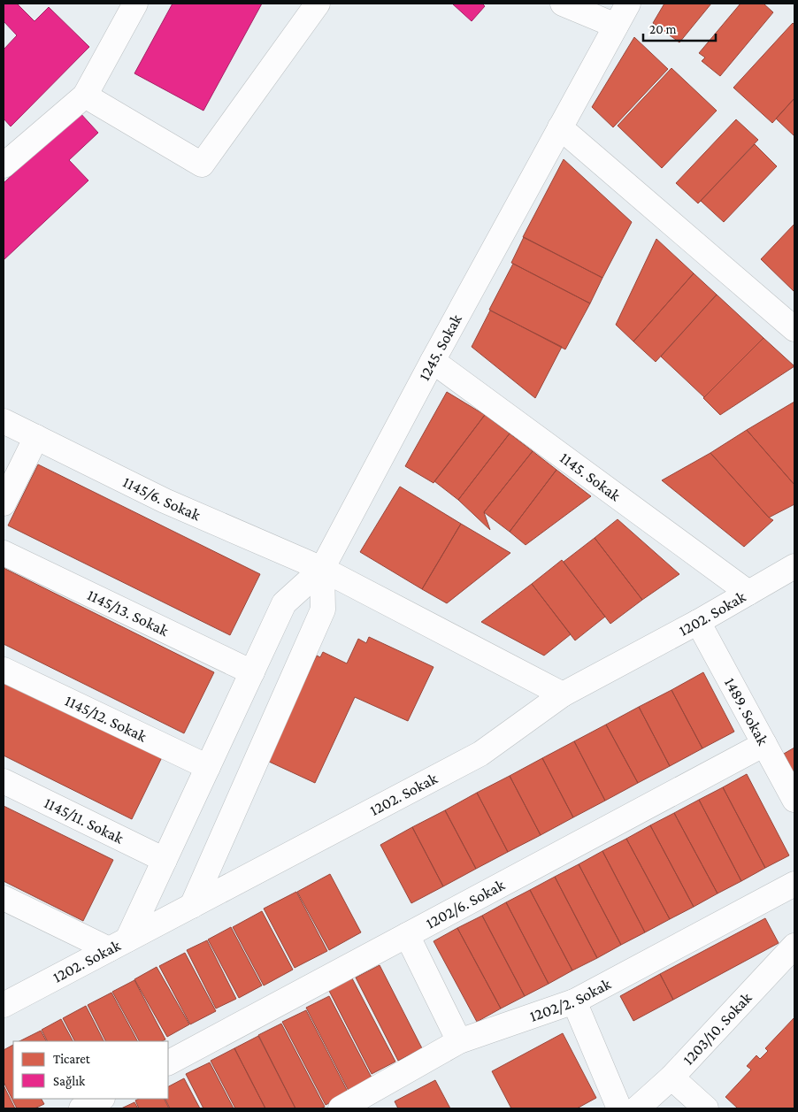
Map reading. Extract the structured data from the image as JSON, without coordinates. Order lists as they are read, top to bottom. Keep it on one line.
{"streets":{"street":["1245. Sokak","1145. Sokak","1145/6. Sokak","1145/13. Sokak","1202. Sokak","1489. Sokak","1145/12. Sokak","1145/11. Sokak","1202/6. Sokak","1202/2. Sokak","1203/10. Sokak"]},"crossings":[["1245. Sokak","1145. Sokak"],["1245. Sokak","1145/6. Sokak"],["1145. Sokak","1202. Sokak"],["1145/6. Sokak","1202. Sokak"],["1202. Sokak","1489. Sokak"],["1489. Sokak","1202/6. Sokak"]],"legend":["Ticaret","Sağlık"],"scale_bar":"20 m"}
